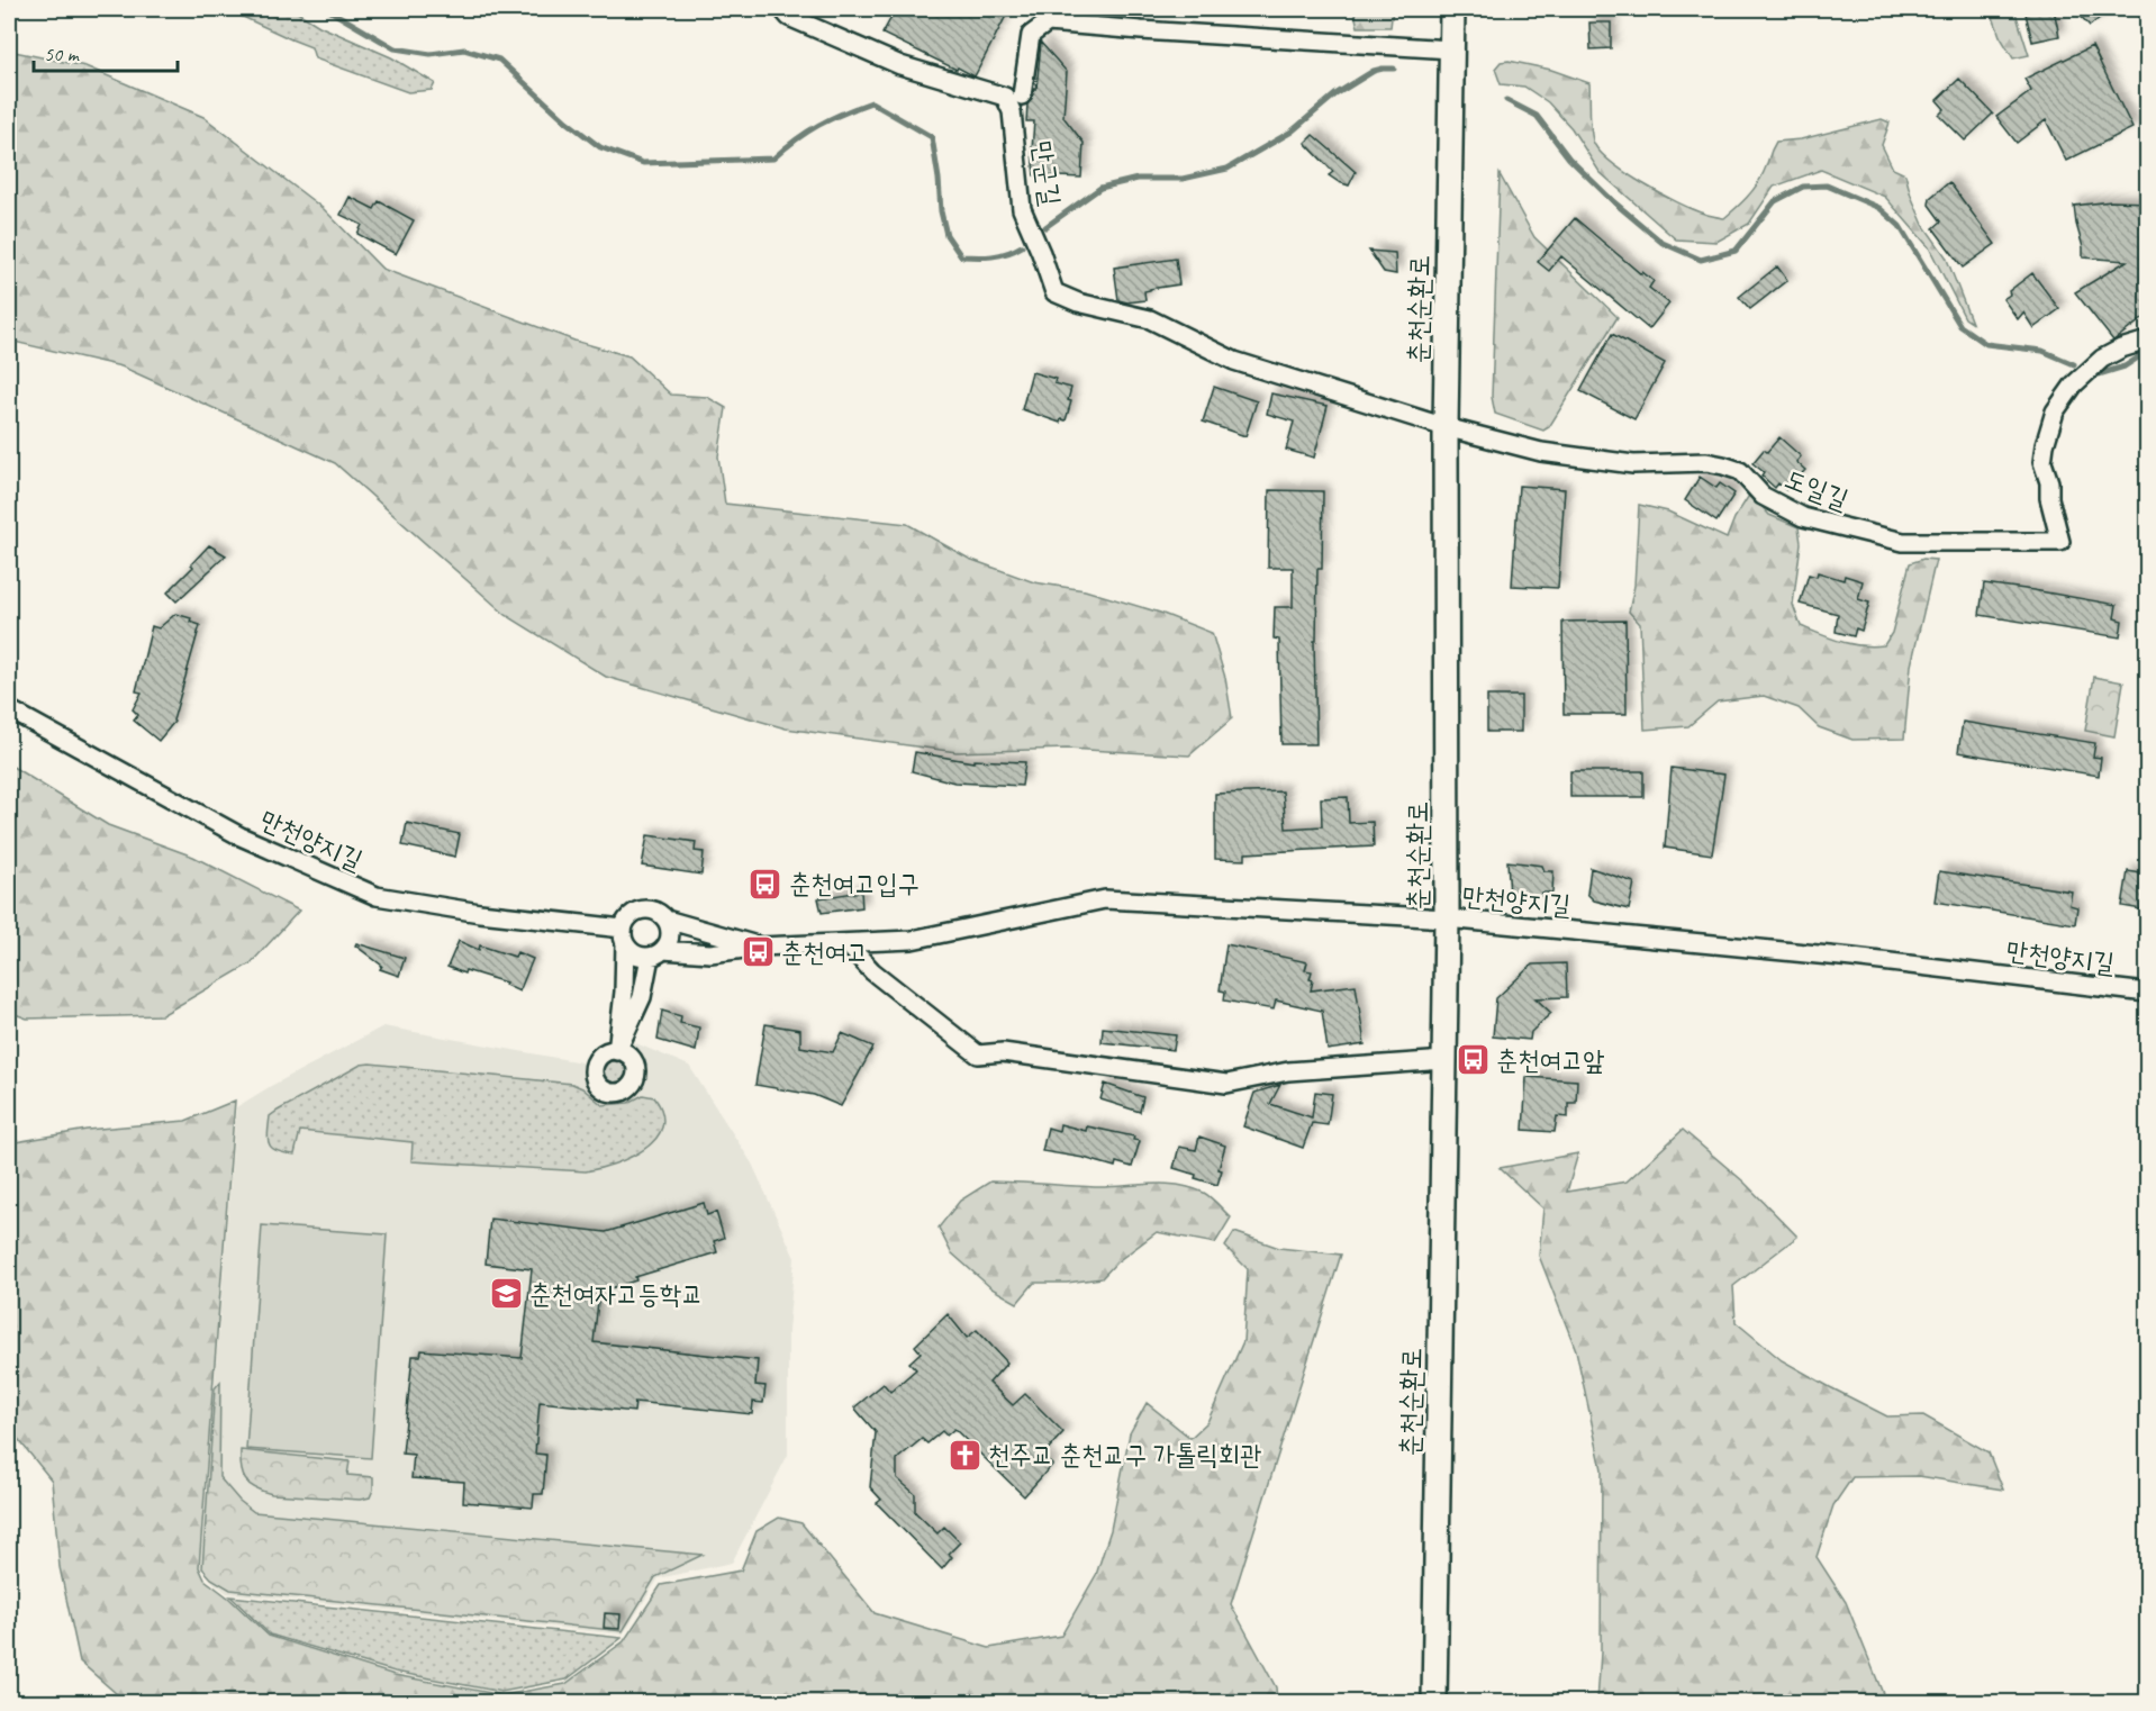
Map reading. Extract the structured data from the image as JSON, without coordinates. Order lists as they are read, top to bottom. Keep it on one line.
{"streets":{"street":["만군길","춘천순환로","도일길","만천양지길"]},"crossings":[["만군길","도일길"],["춘천순환로","도일길"],["춘천순환로","만천양지길"]],"places":{"bus stop":["춘천여고입구","춘천여고","춘천여고앞"],"school or university":["춘천여자고등학교"],"church":["천주교 춘천교구 가톨릭회관"]},"scale_bar":"50 m"}
